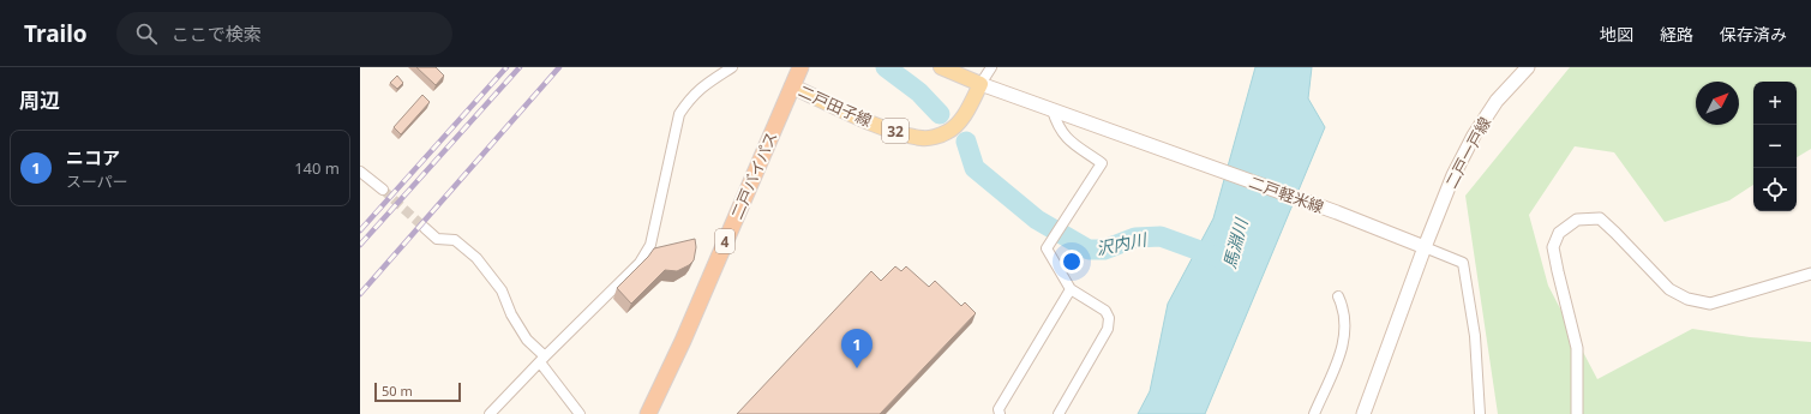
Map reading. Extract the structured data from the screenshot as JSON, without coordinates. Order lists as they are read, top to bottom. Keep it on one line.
{"streets":{"highway":["二戸バイパス","4"],"main road":["二戸田子線","32","二戸一戸線","二戸軽米線"]},"crossings":[["二戸田子線","二戸バイパス"],["二戸田子線","二戸軽米線"],["二戸一戸線","二戸軽米線"]],"water":["沢内川","馬淵川"],"scale_bar":"50 m","north":"top right","page":{"header":"Trailo","search":"ここで検索","nav":["地図","経路","保存済み"],"heading":"周辺","map_buttons":["+","−"],"list":[{"mark":"1","name":"ニコア","note":"スーパー","value":"140 m"}],"pins":"1","scale":"50 m"}}
